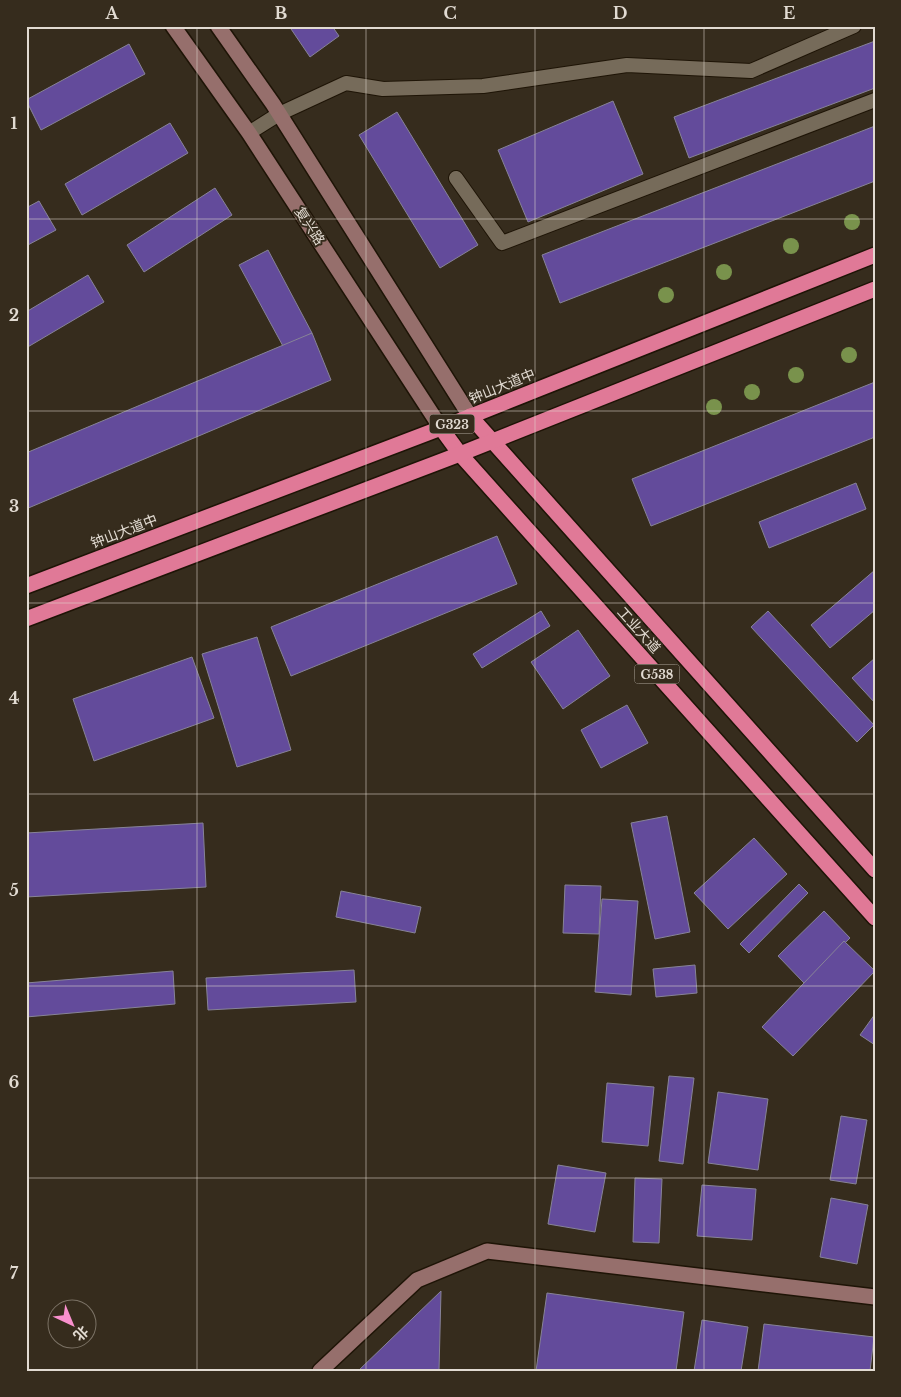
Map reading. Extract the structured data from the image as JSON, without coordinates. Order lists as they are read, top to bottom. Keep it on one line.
{"streets":{"highway":["钟山大道中","G323","工业大道","G538"],"main road":["复兴路"]},"crossings":[["复兴路","钟山大道中"],["复兴路","工业大道"],["钟山大道中","工业大道"],["G323","工业大道"]],"north":"bottom right","grid":{"columns":["A","B","C","D","E"],"rows":["1","2","3","4","5","6","7"]}}
